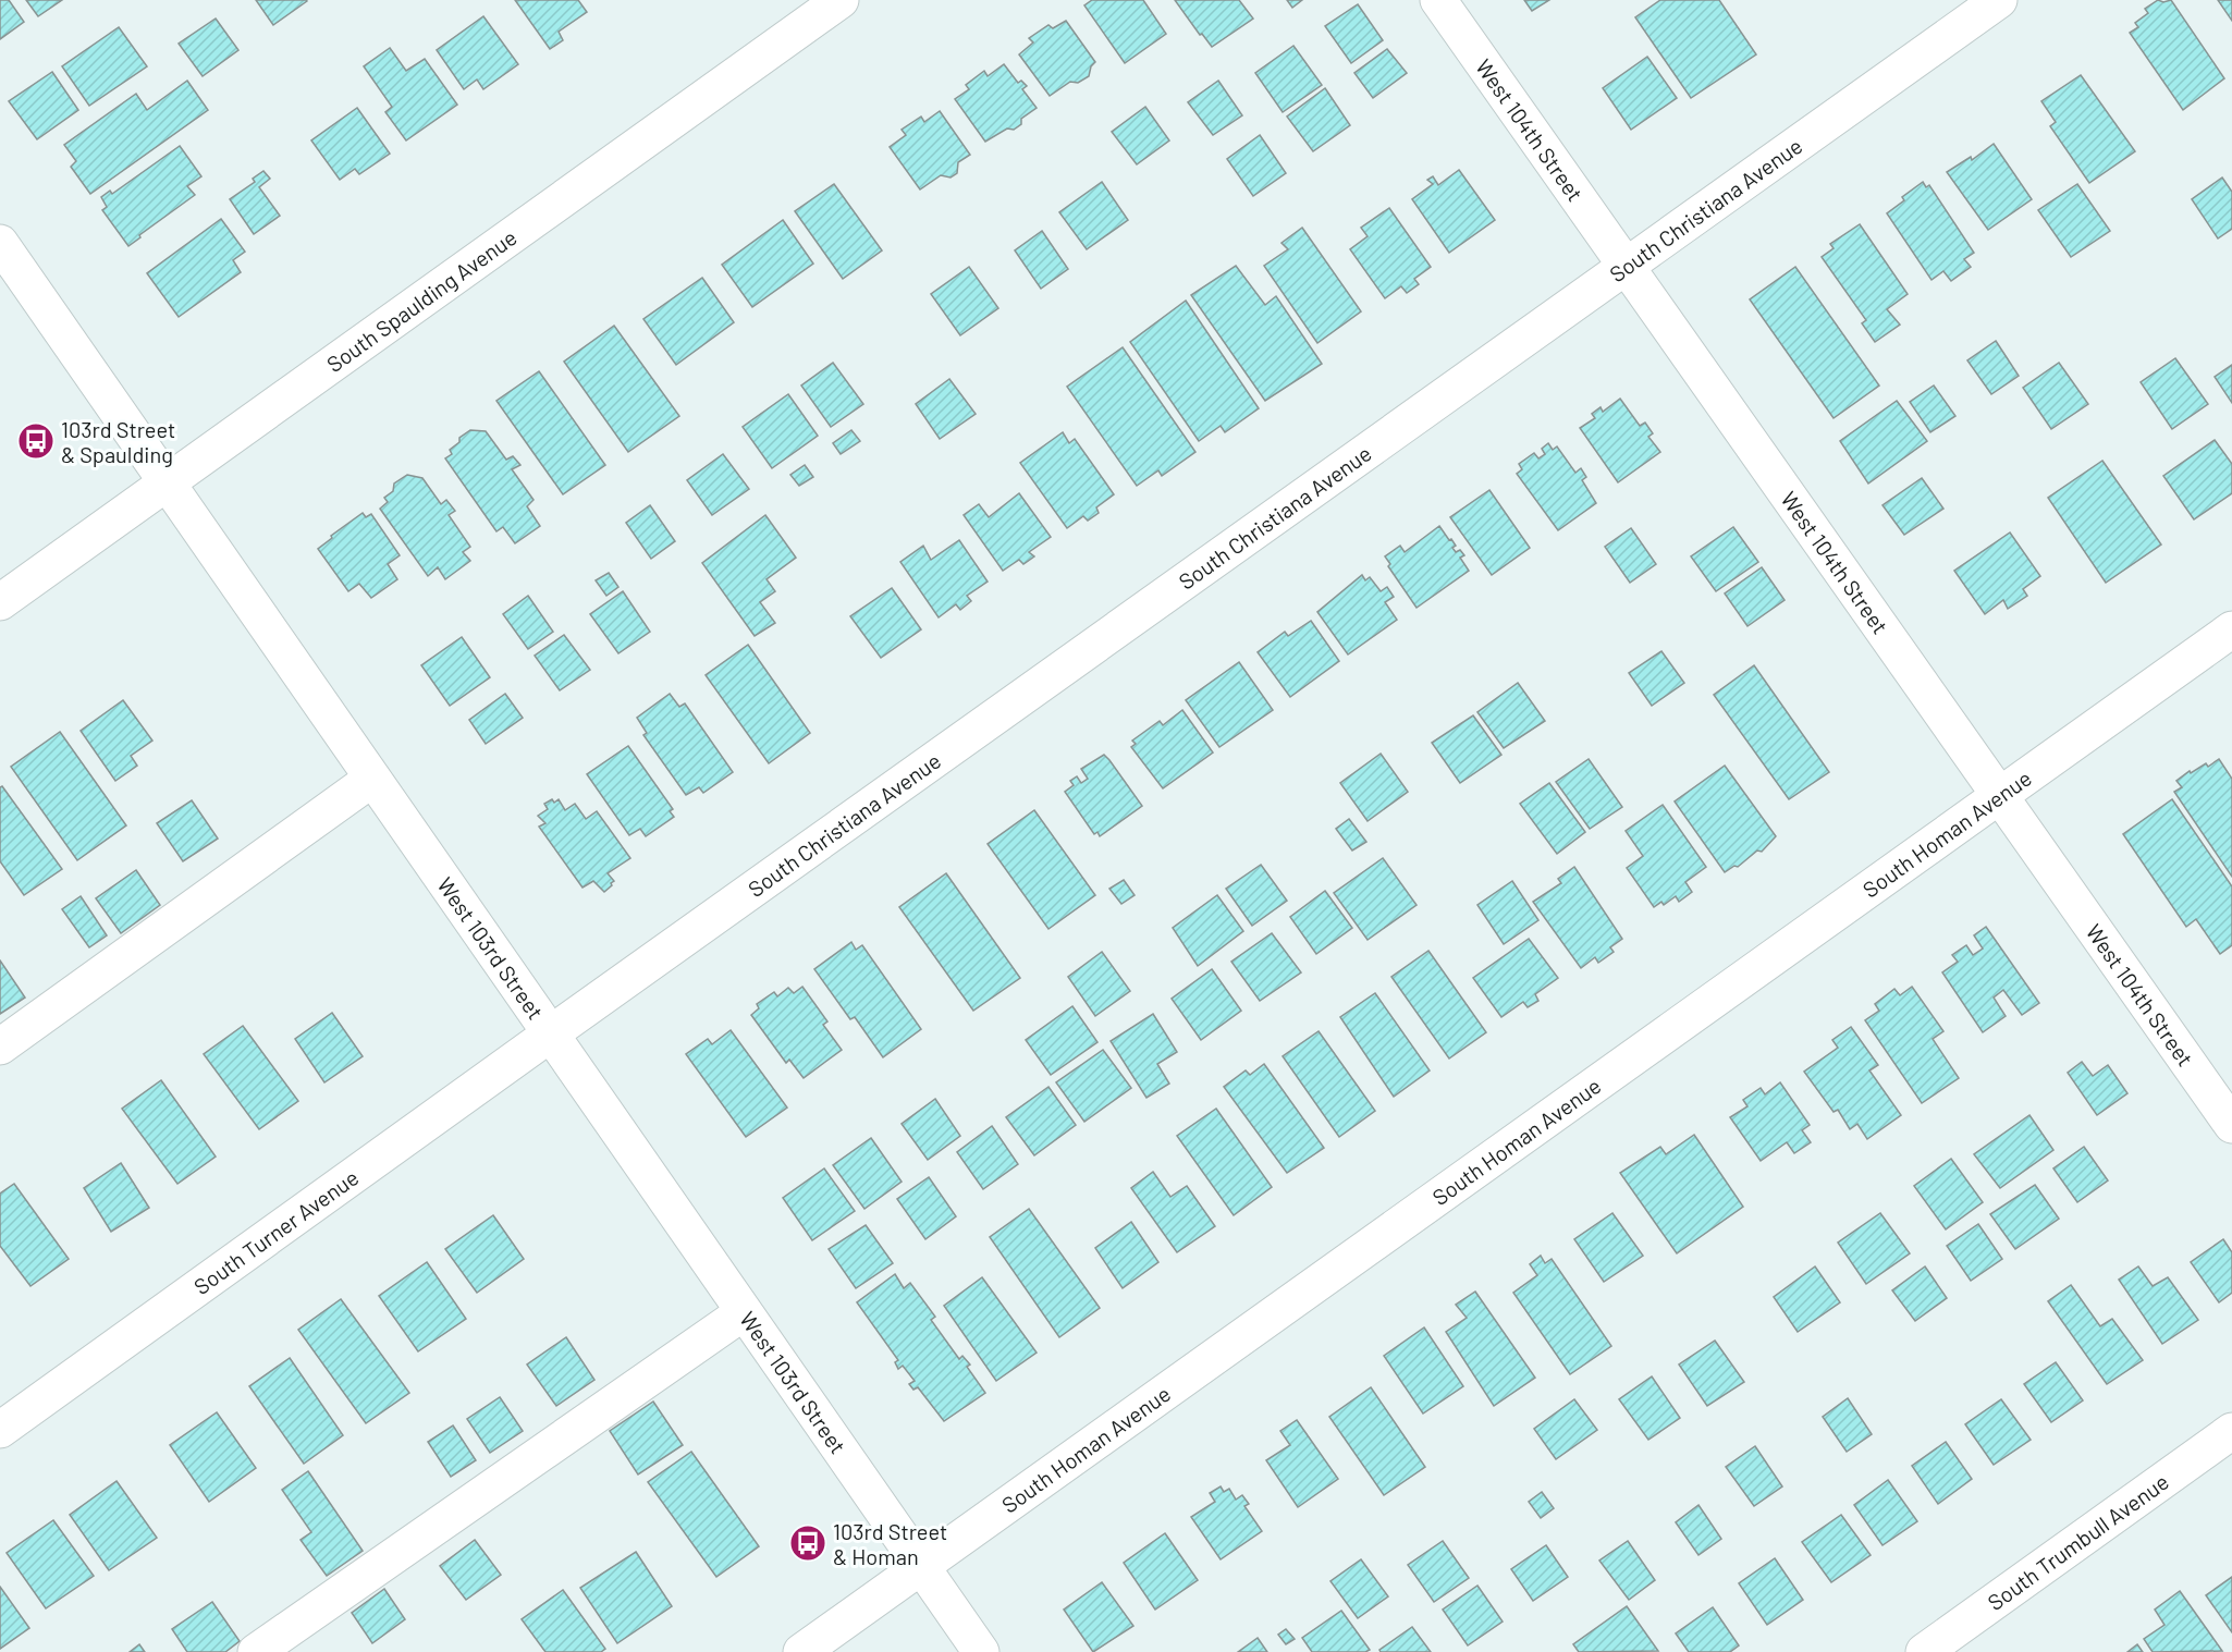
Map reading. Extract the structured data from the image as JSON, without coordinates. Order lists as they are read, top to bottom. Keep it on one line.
{"streets":{"street":["West 104th Street","South Christiana Avenue","South Spaulding Avenue","South Homan Avenue","West 103rd Street","South Turner Avenue","South Trumbull Avenue"]},"crossings":[["West 104th Street","South Christiana Avenue"],["West 104th Street","South Homan Avenue"],["South Christiana Avenue","West 103rd Street"],["South Christiana Avenue","South Turner Avenue"],["South Spaulding Avenue","West 103rd Street"],["South Homan Avenue","West 103rd Street"],["West 103rd Street","South Turner Avenue"]],"places":{"bus stop":["103rd Street & Spaulding","103rd Street & Homan"]}}
